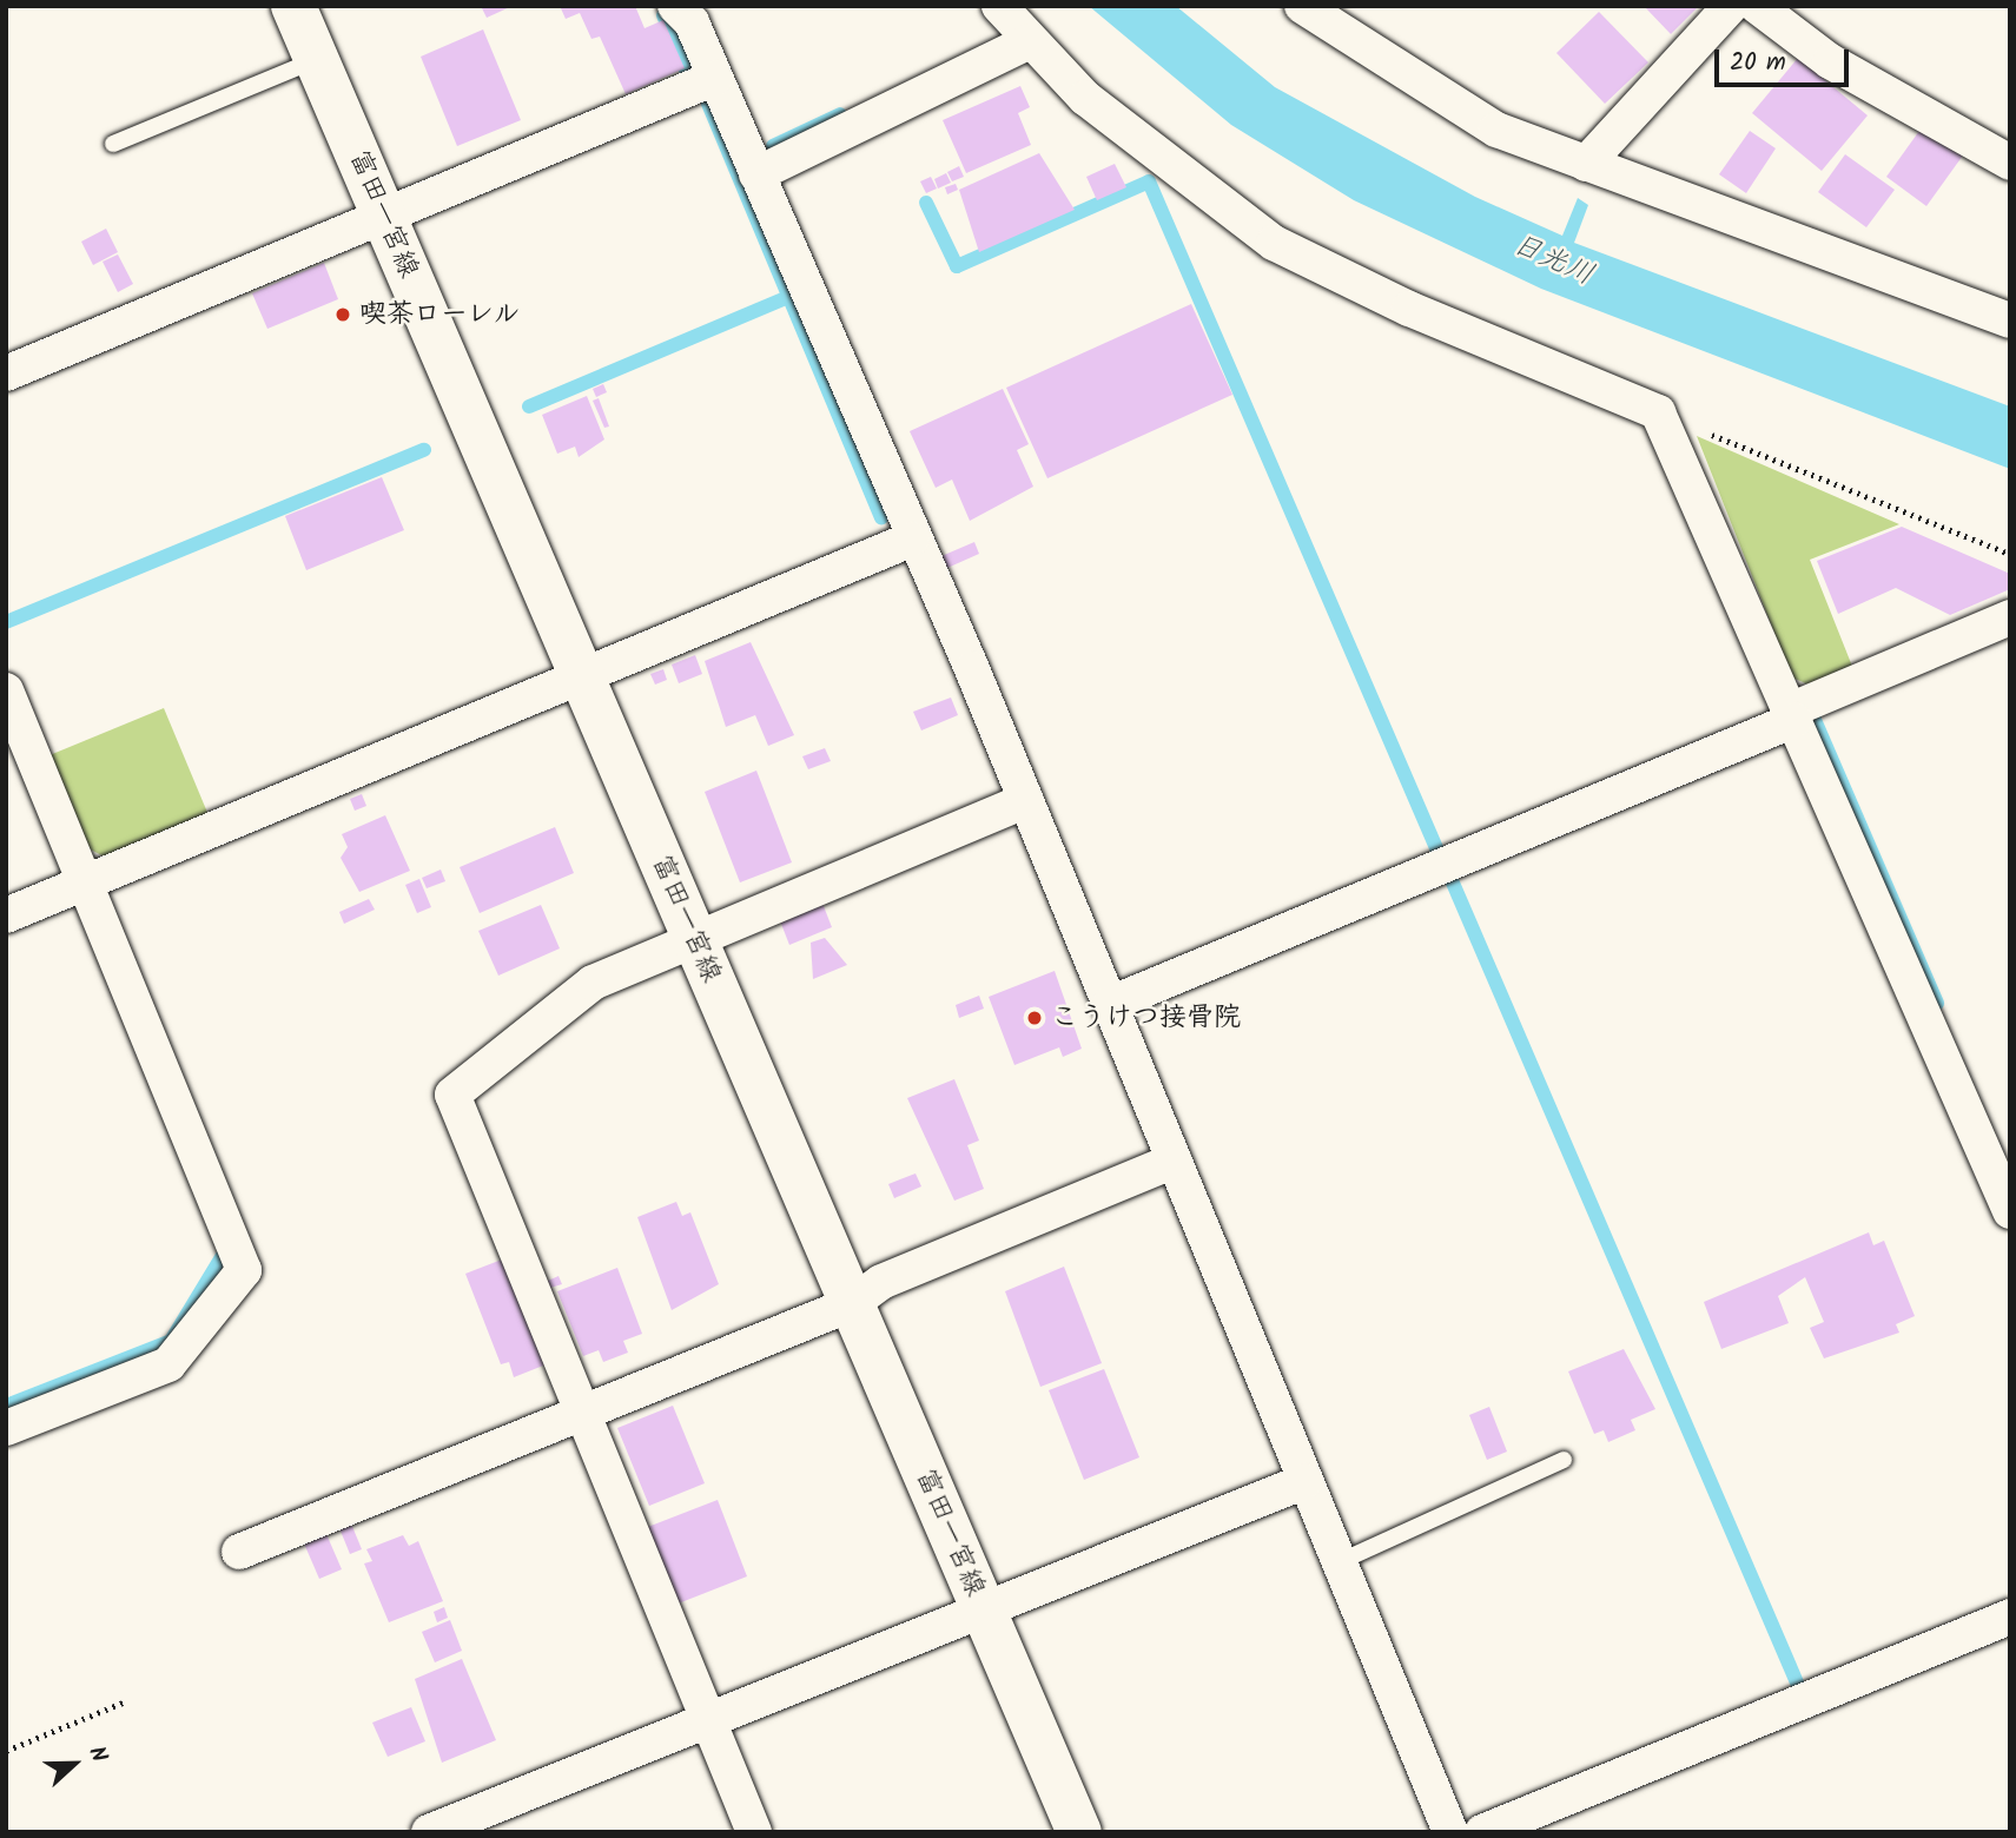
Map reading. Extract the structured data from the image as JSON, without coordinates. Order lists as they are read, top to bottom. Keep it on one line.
{"streets":{"main road":["富田一宮線"]},"water":["日光川"],"places":["喫茶ローレル","こうけつ接骨院"],"scale_bar":"20 m","north":"right"}
